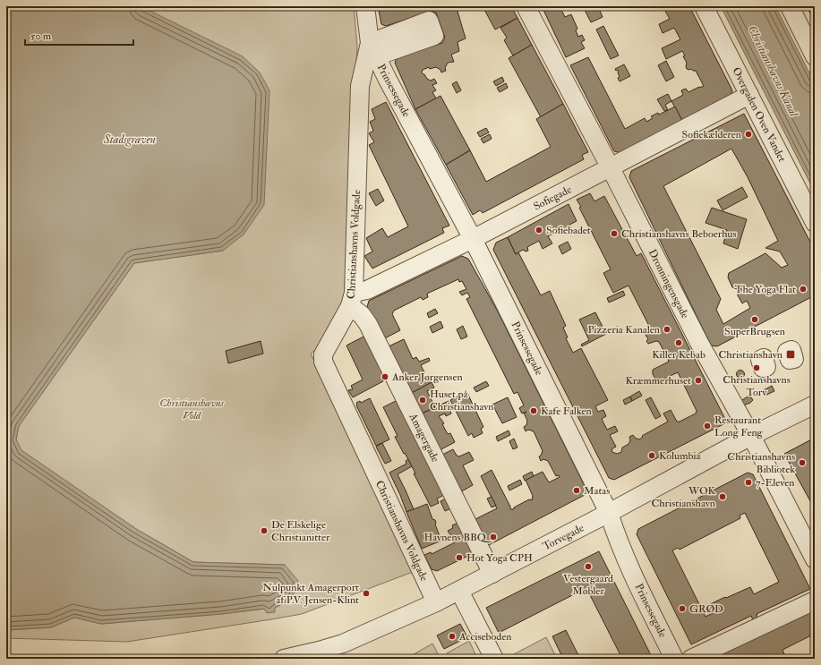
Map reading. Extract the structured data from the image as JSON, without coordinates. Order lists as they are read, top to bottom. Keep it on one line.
{"streets":{"street":["Prinsessegade","Overgaden Oven Vandet","Sofiegade","Christianshavns Voldgade","Dronningensgade","Amagergade","Torvegade"]},"crossings":[["Prinsessegade","Sofiegade"],["Prinsessegade","Christianshavns Voldgade"],["Prinsessegade","Torvegade"],["Overgaden Oven Vandet","Sofiegade"],["Sofiegade","Christianshavns Voldgade"],["Sofiegade","Dronningensgade"],["Sofiegade","Amagergade"],["Christianshavns Voldgade","Amagergade"],["Christianshavns Voldgade","Torvegade"],["Dronningensgade","Torvegade"],["Amagergade","Torvegade"]],"water":["Christianshavns Kanal","Stadsgraven"],"parks":["Christianshavns Vold"],"places":{"other":["Sofiekælderen","Sofiebadet","Christianshavns Beboerhus","The Yoga Flat","SuperBrugsen","Pizzeria Kanalen","Killer Kebab","Christianshavns Torv","Anker Jørgensen","Kræmmerhuset","Huset på Christianshavn","Kafe Falken","Restaurant Long Feng","Kolumbia","Christianshavns Bibliotek","7-Eleven","Matas","WOK Christianshavn","De Elskelige Christianitter","Havnens BBQ","Hot Yoga CPH","Vestergaard Møbler","Nulpunkt Amagerport af P.V. Jensen-Klint","GRØD","Acciseboden"],"transit":["Christianshavn"]},"scale_bar":"50 m"}
